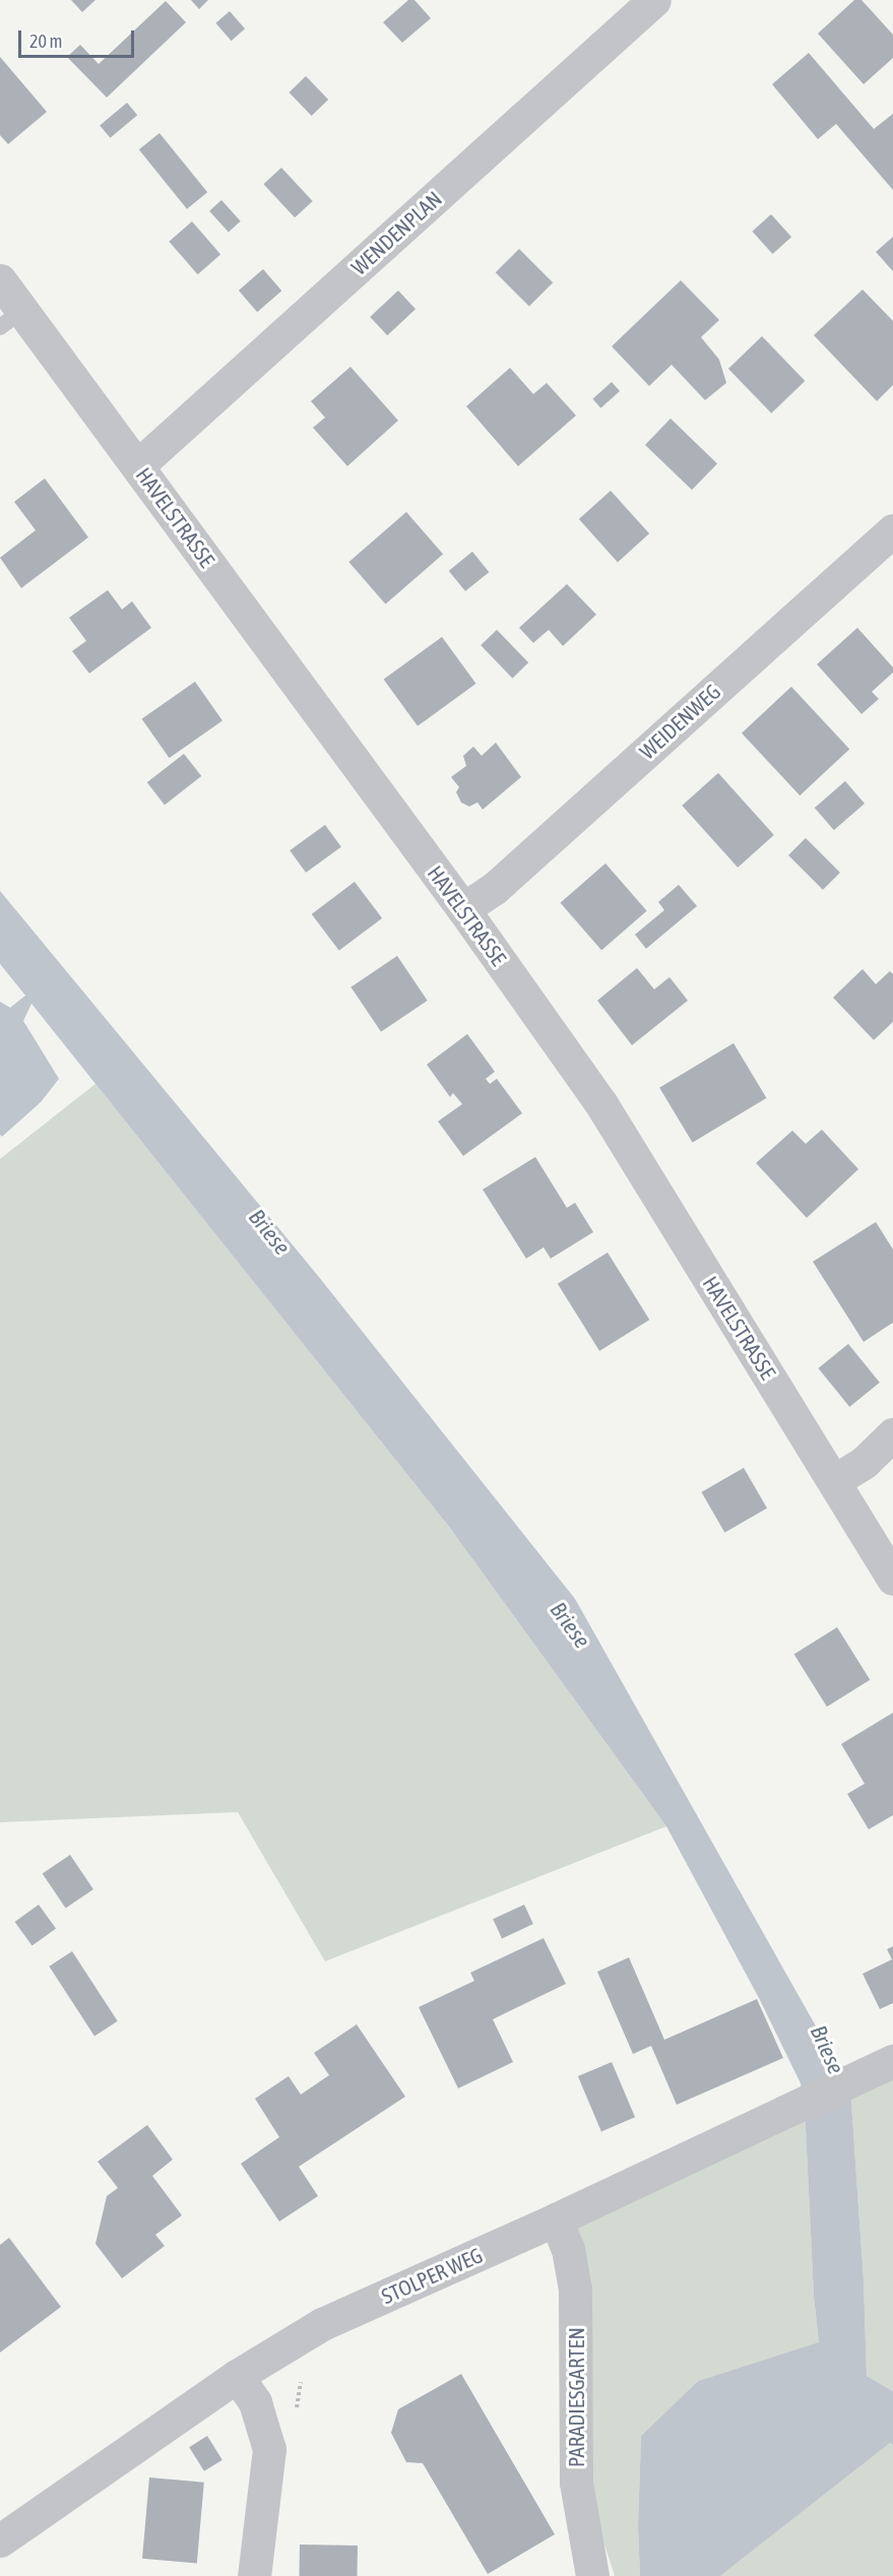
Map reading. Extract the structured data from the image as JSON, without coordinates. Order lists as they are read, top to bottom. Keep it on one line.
{"streets":{"street":["WENDENPLAN","HAVELSTRASSE","WEIDENWEG","STOLPER WEG","PARADIESGARTEN"]},"crossings":[["WENDENPLAN","HAVELSTRASSE"],["HAVELSTRASSE","WEIDENWEG"],["STOLPER WEG","PARADIESGARTEN"]],"water":["Briese"],"scale_bar":"20 m"}
